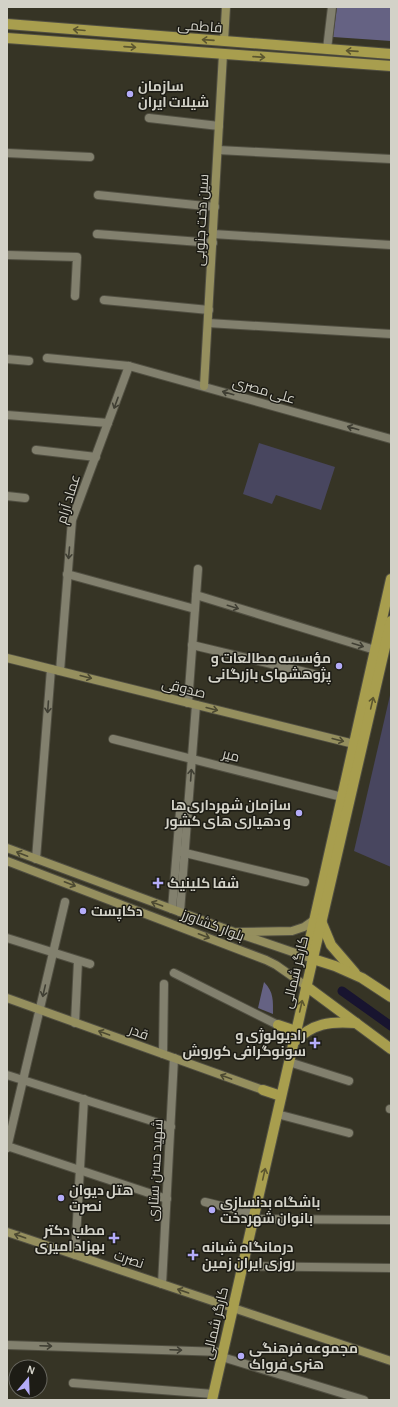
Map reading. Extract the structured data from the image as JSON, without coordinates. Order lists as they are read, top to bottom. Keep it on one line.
{"streets":{"main road":["فاطمی","سین دخت جنوبی","صدوقی","بلوار کشاورز","کارگر شمالی","قدر","نصرت"],"street":["علی مصری","عماد آرام","میر","شهید حسن ستاری"]},"crossings":[["فاطمی","سین دخت جنوبی"],["سین دخت جنوبی","علی مصری"],["علی مصری","عماد آرام"],["عماد آرام","صدوقی"],["صدوقی","کارگر شمالی"],["میر","کارگر شمالی"],["بلوار کشاورز","کارگر شمالی"],["کارگر شمالی","نصرت"],["قدر","شهید حسن ستاری"],["شهید حسن ستاری","نصرت"]],"one_way":["علی مصری","عماد آرام","صدوقی","قدر","نصرت"],"places":{"other":["سازمان شیلات ایران","مؤسسه مطالعات و پژوهشهای بازرگانی","سازمان شهرداری‌ها و دهیاری‌ های کشور","دکاپست","هتل دیوان نصرت","باشگاه بدنسازی بانوان شهردخت","مجموعه فرهنگی هنری فرواک"],"health":["شفا کلینیک","رادیولوژی و سونوگرافی کوروش","مطب دکتر بهزاد امیری","درمانگاه شبانه روزی ایران زمین"]},"north":"top"}
